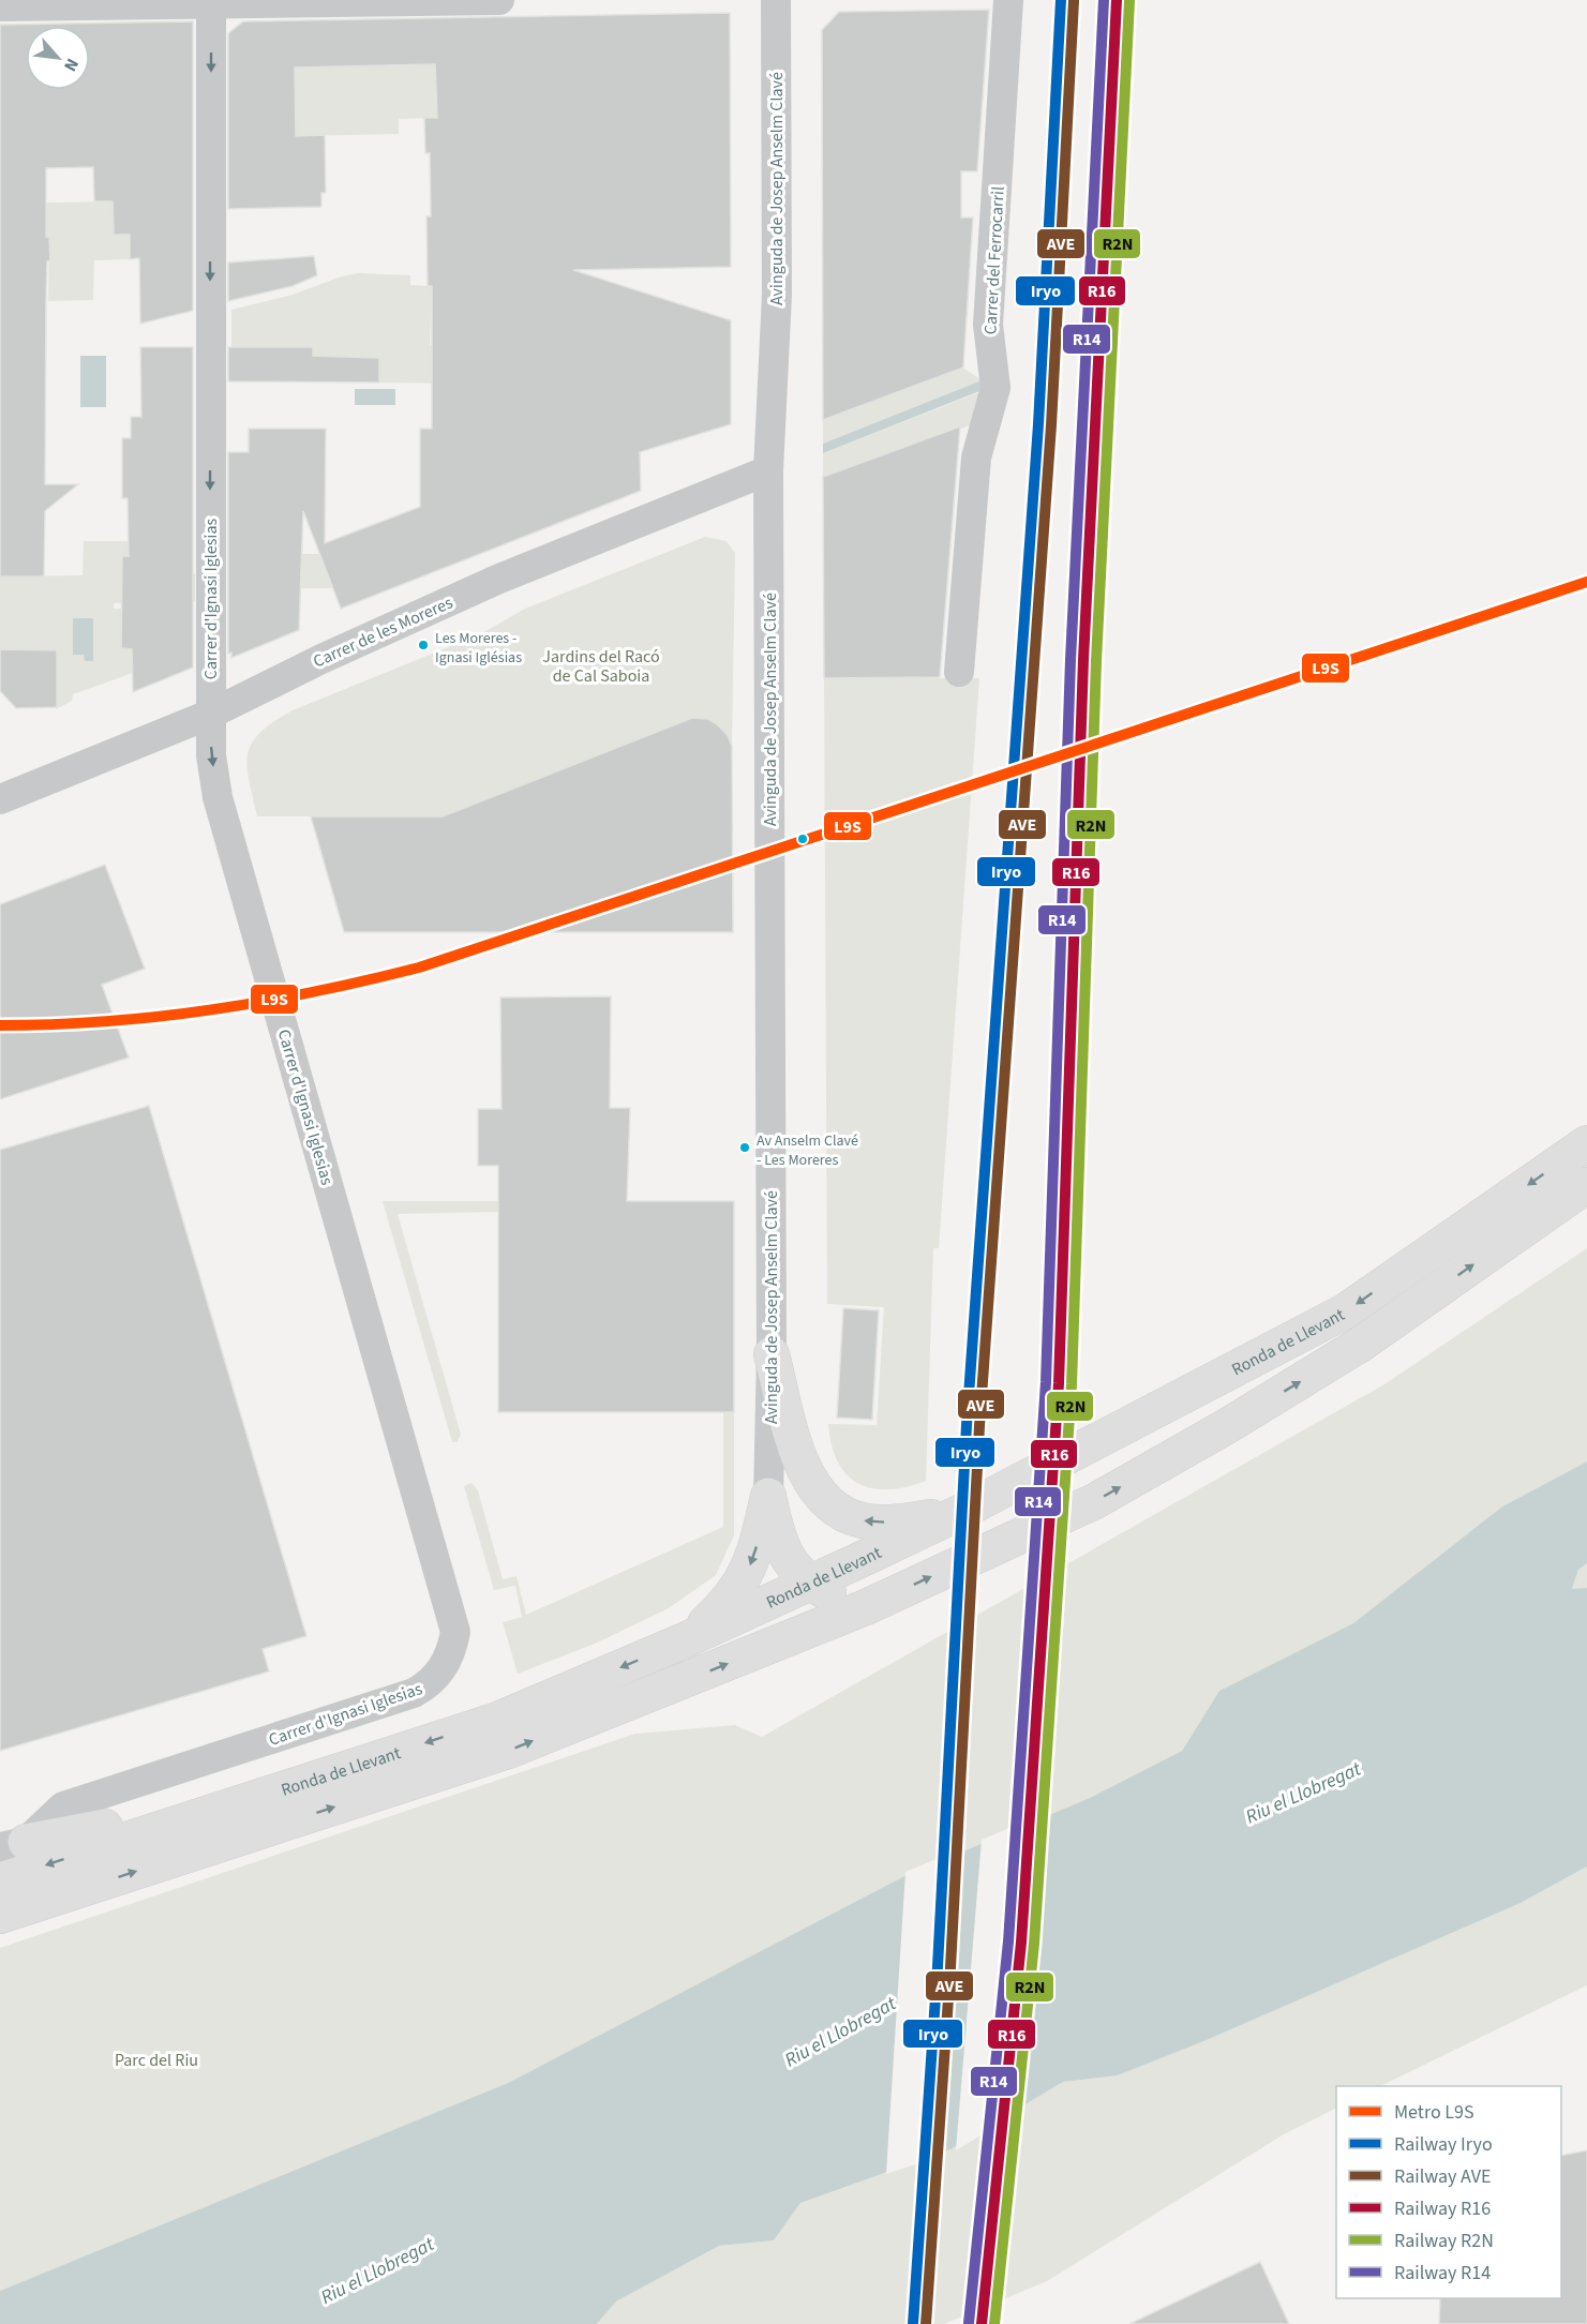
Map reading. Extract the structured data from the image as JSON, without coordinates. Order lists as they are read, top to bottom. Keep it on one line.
{"streets":{"main road":["Ronda de Llevant"],"street":["Avinguda de Josep Anselm Clavé","Carrer del Ferrocarril","Carrer d'Ignasi Iglesias","Carrer de les Moreres"]},"crossings":[["Avinguda de Josep Anselm Clavé","Carrer de les Moreres"],["Carrer d'Ignasi Iglesias","Carrer de les Moreres"]],"one_way":["Carrer d'Ignasi Iglesias"],"water":["Riu el Llobregat"],"parks":["Jardins del Racó de Cal Saboia","Parc del Riu"],"places":["Les Moreres - Ignasi Iglésias","Av Anselm Clavé - Les Moreres"],"lines":["rail line Iryo","rail line R16","rail line R14","rail line AVE","rail line R2N","metro line L9S"],"legend":["Metro L9S","Railway Iryo","Railway AVE","Railway R16","Railway R2N","Railway R14"],"north":"bottom right"}
